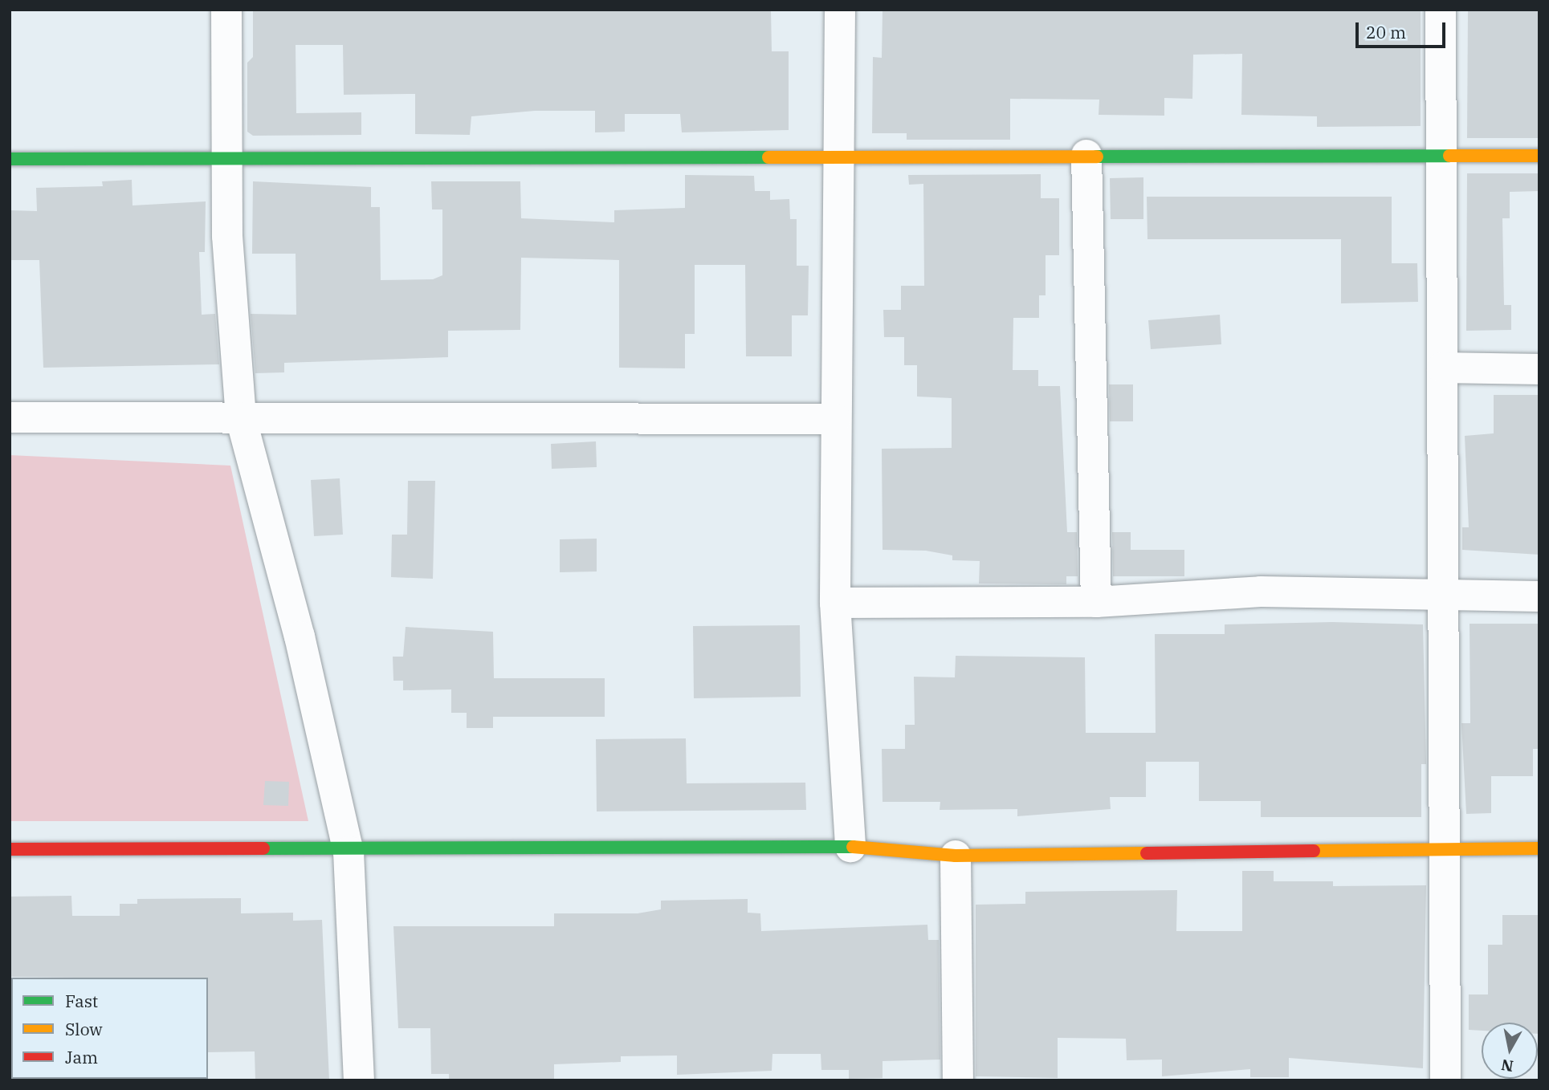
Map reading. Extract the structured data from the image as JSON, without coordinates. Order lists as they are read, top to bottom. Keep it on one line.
{"legend":["Fast","Slow","Jam"],"scale_bar":"20 m","north":"bottom"}
